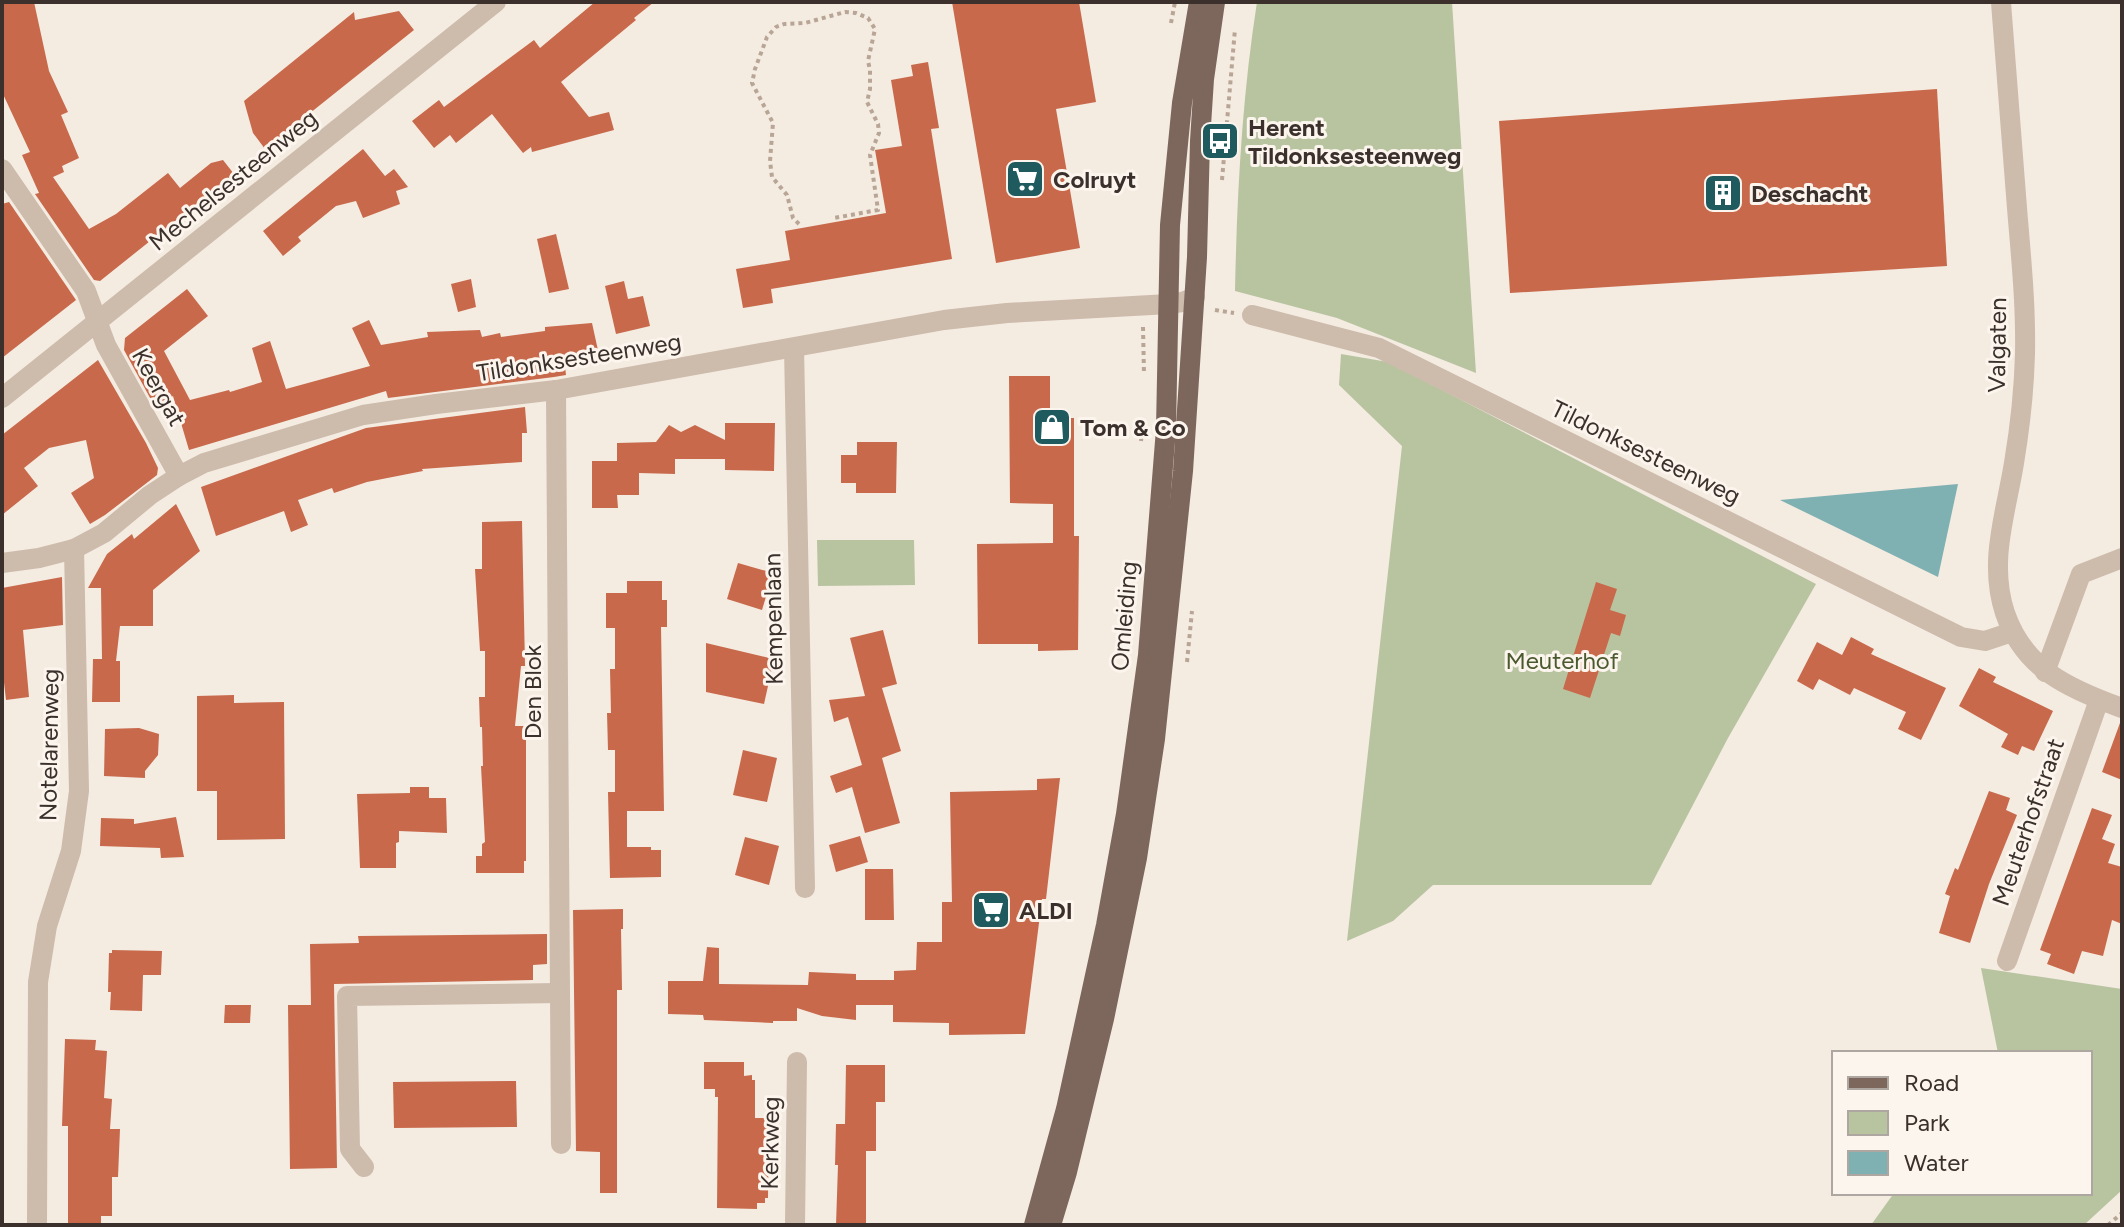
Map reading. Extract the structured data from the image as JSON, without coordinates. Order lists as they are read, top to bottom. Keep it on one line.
{"streets":{"main road":["Omleiding"],"street":["Mechelsesteenweg","Valgaten","Tildonksesteenweg","Keergat","Kempenlaan","Den Blok","Notelarenweg","Meuterhofstraat","Kerkweg"]},"crossings":[["Mechelsesteenweg","Keergat"],["Valgaten","Tildonksesteenweg"],["Tildonksesteenweg","Keergat"],["Tildonksesteenweg","Omleiding"],["Tildonksesteenweg","Kempenlaan"],["Tildonksesteenweg","Den Blok"],["Tildonksesteenweg","Notelarenweg"]],"parks":["Meuterhof"],"places":{"bus stop":["Herent Tildonksesteenweg"],"supermarket":["Colruyt","ALDI"],"building":["Deschacht"],"shop":["Tom & Co"]},"legend":["Road","Park","Water"]}
